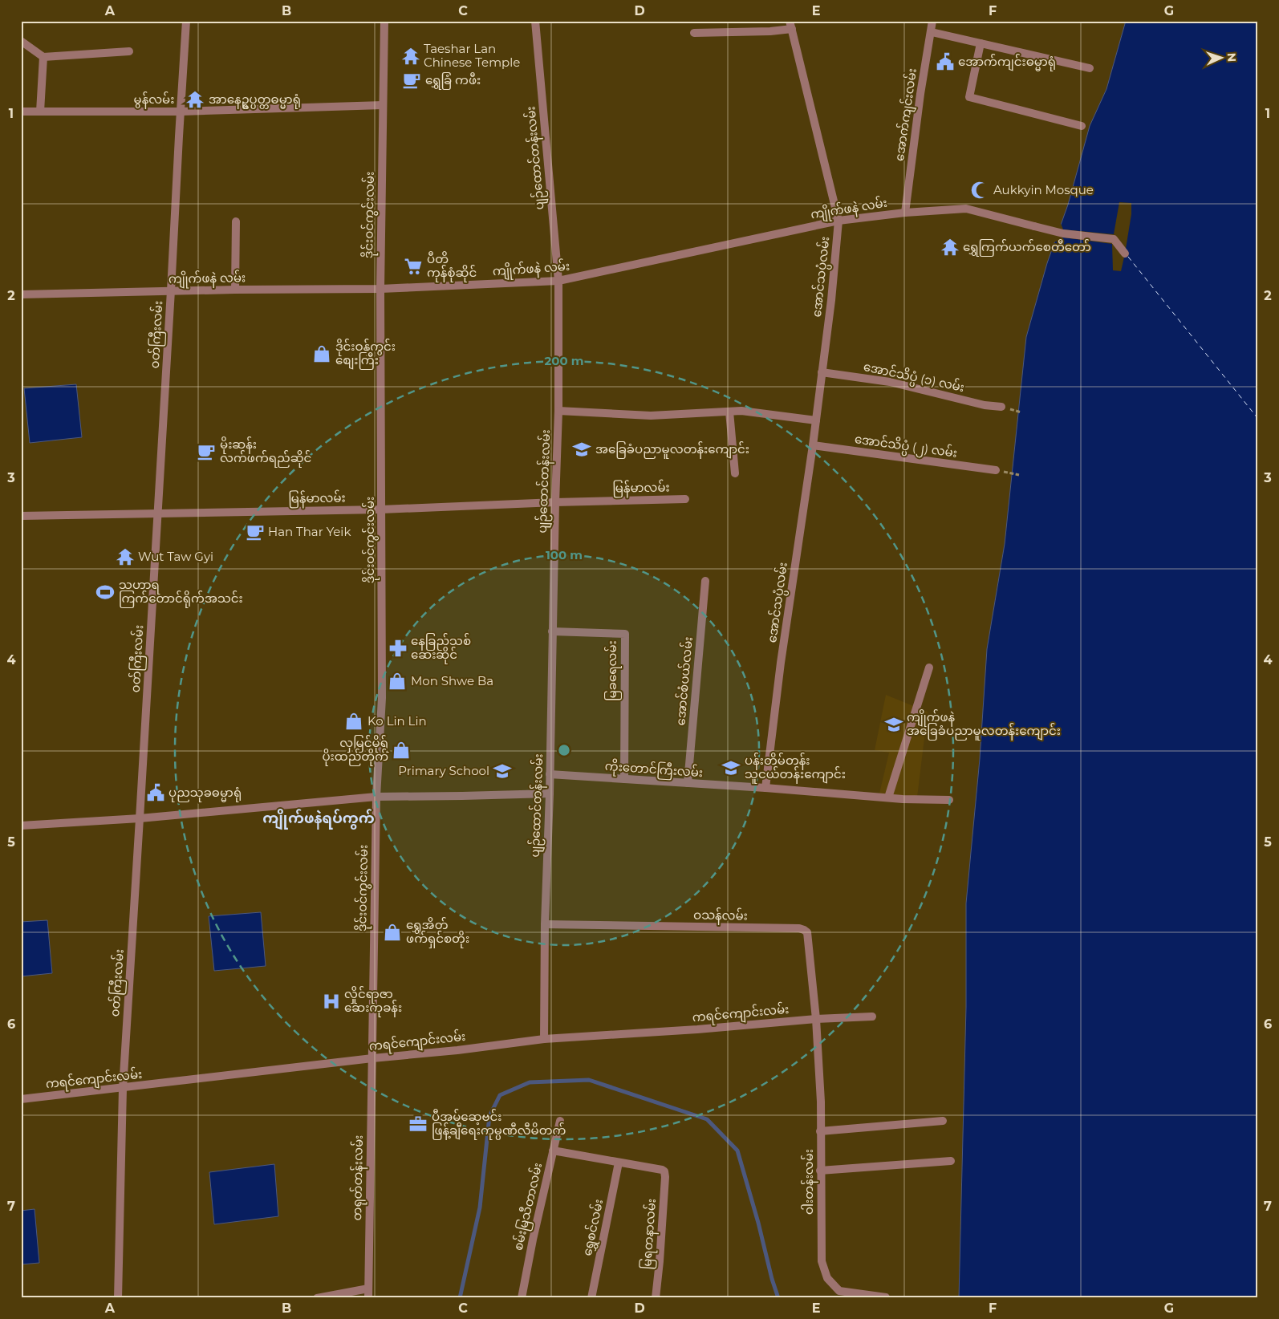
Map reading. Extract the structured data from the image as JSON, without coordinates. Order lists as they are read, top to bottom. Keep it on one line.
{"streets":{"street":["မွန်လမ်း","အောက်ကျင်းလမ်း","ပျဉ်ထောင်တန်းလမ်း","ကျိုက်ဖနဲ လမ်း","ဒိုင်းဝင်ကွင်းလမ်း","အောင်သပ္ပံလမ်း","၀တ်ကြီးလမ်း","အောင်သိပ္ပံ (၁) လမ်း","အောင်သိပ္ပံ (၂) လမ်း","မြန်မာလမ်း","မြခရေလမ်း","အောင်စံပယ်လမ်း","ကိုးတောင်ကြီးလမ်း","ဝသန်လမ်း","ကရင်ကျောင်းလမ်း","တရုတ်တန်းလမ်း","ဝါးတန်းလမ်း","စမ်းမြသီတာလမ်း","ရွှေစင်လမ်း","မြရတနာလမ်း"]},"crossings":[["မွန်လမ်း","ဒိုင်းဝင်ကွင်းလမ်း"],["မွန်လမ်း","၀တ်ကြီးလမ်း"],["အောက်ကျင်းလမ်း","ကျိုက်ဖနဲ လမ်း"],["ပျဉ်ထောင်တန်းလမ်း","ကျိုက်ဖနဲ လမ်း"],["ပျဉ်ထောင်တန်းလမ်း","မြန်မာလမ်း"],["ပျဉ်ထောင်တန်းလမ်း","မြခရေလမ်း"],["ပျဉ်ထောင်တန်းလမ်း","ကိုးတောင်ကြီးလမ်း"],["ပျဉ်ထောင်တန်းလမ်း","ဝသန်လမ်း"],["ပျဉ်ထောင်တန်းလမ်း","ကရင်ကျောင်းလမ်း"],["ကျိုက်ဖနဲ လမ်း","ဒိုင်းဝင်ကွင်းလမ်း"],["ကျိုက်ဖနဲ လမ်း","အောင်သပ္ပံလမ်း"],["ကျိုက်ဖနဲ လမ်း","၀တ်ကြီးလမ်း"],["ဒိုင်းဝင်ကွင်းလမ်း","မြန်မာလမ်း"],["ဒိုင်းဝင်ကွင်းလမ်း","ကရင်ကျောင်းလမ်း"],["ဒိုင်းဝင်ကွင်းလမ်း","တရုတ်တန်းလမ်း"],["အောင်သပ္ပံလမ်း","အောင်သိပ္ပံ (၁) လမ်း"],["အောင်သပ္ပံလမ်း","အောင်သိပ္ပံ (၂) လမ်း"],["အောင်သပ္ပံလမ်း","ကိုးတောင်ကြီးလမ်း"],["၀တ်ကြီးလမ်း","မြန်မာလမ်း"],["၀တ်ကြီးလမ်း","ကရင်ကျောင်းလမ်း"],["မြခရေလမ်း","ကိုးတောင်ကြီးလမ်း"],["အောင်စံပယ်လမ်း","ကိုးတောင်ကြီးလမ်း"],["ဝသန်လမ်း","ကရင်ကျောင်းလမ်း"],["ဝသန်လမ်း","ဝါးတန်းလမ်း"],["ကရင်ကျောင်းလမ်း","တရုတ်တန်းလမ်း"],["ကရင်ကျောင်းလမ်း","ဝါးတန်းလမ်း"],["ရွှေစင်လမ်း","မြရတနာလမ်း"]],"districts":["ကျိုက်ဖနဲရပ်ကွက်"],"places":{"temple":["Taeshar Lan Chinese Temple","အာနေဥ္စပ္ပတ္တဓမ္မာရုံ","ရွှေကြက်ယက်စေတီတော်","Wut Taw Gyi"],"public building":["အောက်ကျင်းဓမ္မာရုံ","ပုညသုခဓမ္မာရုံ"],"cafe":["ရွှေခြံ ကဖီး","မိုးဆန်း လက်ဖက်ရည်ဆိုင်","Han Thar Yeik"],"mosque":["Aukkyin Mosque"],"supermarket":["ပီတိ ကုန်စုံဆိုင်"],"shop":["ဒိုင်းဝန်ကွင်း စျေးကြီး","Mon Shwe Ba","Ko Lin Lin","လှမြင့်မိုရ် ပိုးထည်တိုက်","ရွှေအိတ် ဖက်ရှင်စတိုး"],"school or university":["အခြေခံပညာမူလတန်းကျောင်း","ကျိုက်ဖနဲ အခြေခံပညာမူလတန်းကျောင်း","ပန်းတိမ်တန်း သူငယ်တန်းကျောင်း","Primary School"],"sports":["သဟာရ ကြက်တောင်ရိုက်အသင်း"],"pharmacy":["နေခြည်သစ် ဆေးဆိုင်"],"hospital":["လှိုင်ရာဇာ ဆေးကုခန်း"],"office":["ပီအမ်ဆေ့ဗင်း ဖြန့်ချီရေးကုမ္ပဏီလီမိတက်"]},"north":"right","grid":{"columns":["A","B","C","D","E","F","G"],"rows":["1","2","3","4","5","6","7"]},"rings":["200 m","100 m"]}
